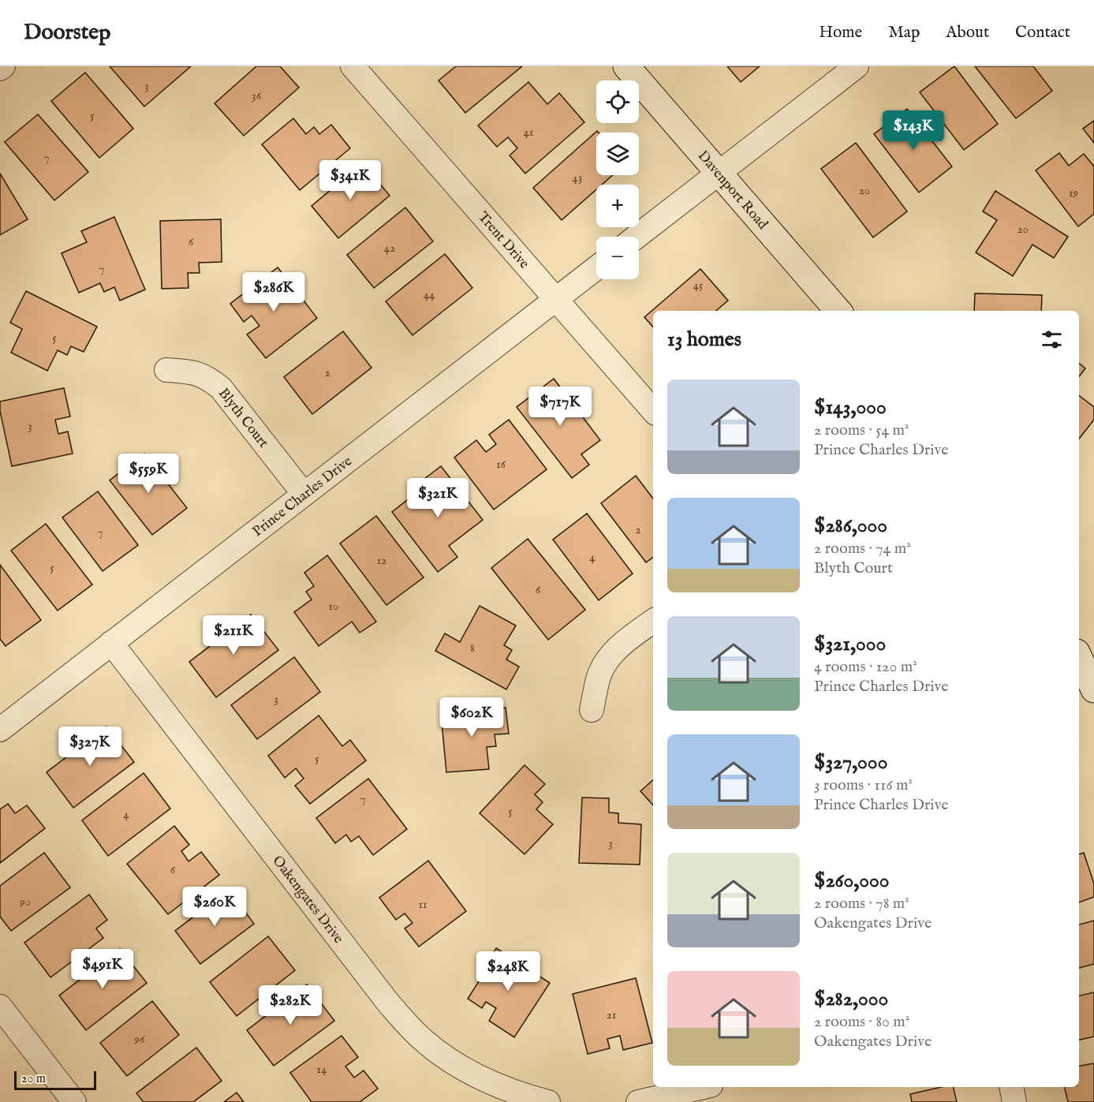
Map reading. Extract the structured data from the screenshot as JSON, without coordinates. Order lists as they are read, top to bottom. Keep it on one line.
{"streets":{"street":["Davenport Road","Trent Drive","Blyth Court","Prince Charles Drive","Oakengates Drive"]},"crossings":[["Trent Drive","Prince Charles Drive"],["Blyth Court","Prince Charles Drive"],["Prince Charles Drive","Oakengates Drive"]],"house_numbers":["3","36","5","41","7","43","20","19","20","6","42","7","45","44","5","2","3","16","2","7","4","12","5","6","10","8","3","5","7","5","4","3","6","90","11","21","96","14"],"scale_bar":"20 m","page":{"header":"Doorstep","nav":["Home","Map","About","Contact"],"map_buttons":["+","−"],"price":["$143K","$341K","$286K","$717K","$559K","$321K","$211K","$602K","$327K","$260K","$491K","$248K","$282K"],"heading":"13 homes","list":[{"name":"$143,000","note":"2 rooms · 54 m² · Prince Charles Drive"},{"name":"$286,000","note":"2 rooms · 74 m² · Blyth Court"},{"name":"$321,000","note":"4 rooms · 120 m² · Prince Charles Drive"},{"name":"$327,000","note":"3 rooms · 116 m² · Prince Charles Drive"},{"name":"$260,000","note":"2 rooms · 78 m² · Oakengates Drive"},{"name":"$282,000","note":"2 rooms · 80 m² · Oakengates Drive"}],"scale":"20 m"}}
